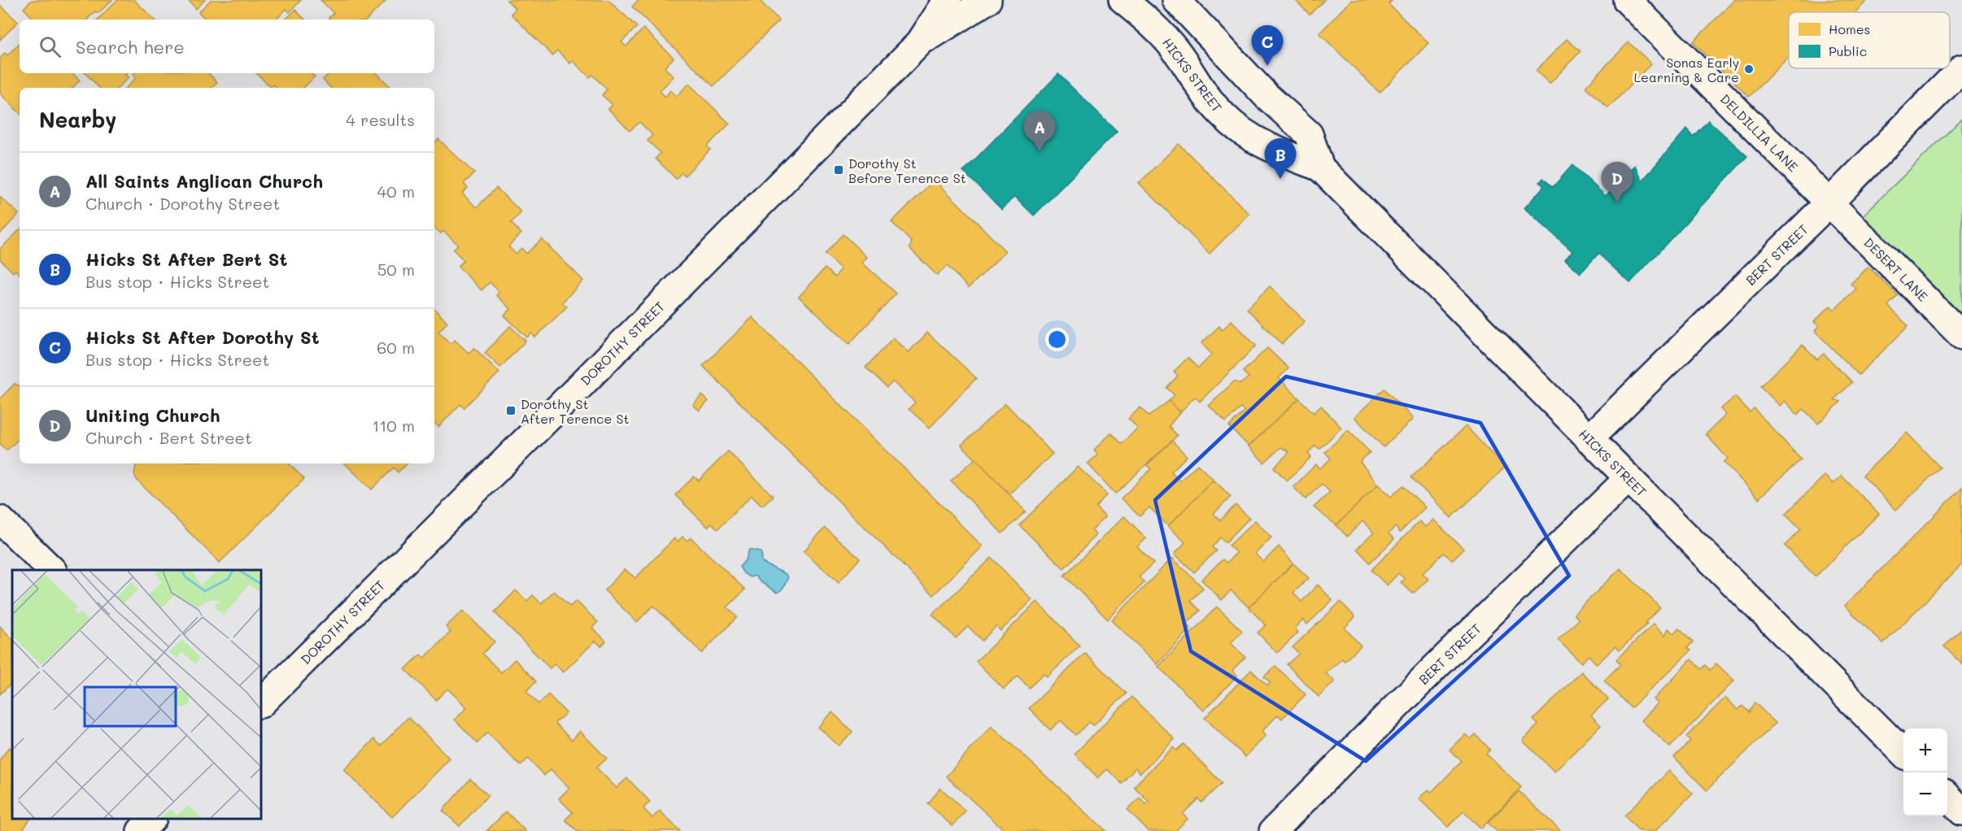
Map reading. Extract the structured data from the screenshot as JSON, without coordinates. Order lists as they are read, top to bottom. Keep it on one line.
{"streets":{"street":["HICKS STREET","DELDILLIA LANE","BERT STREET","DESERT LANE","DOROTHY STREET"]},"crossings":[["HICKS STREET","BERT STREET"],["DELDILLIA LANE","BERT STREET"],["DELDILLIA LANE","DESERT LANE"],["BERT STREET","DESERT LANE"]],"places":{"other":["Sonas Early Learning & Care"],"transit":["Dorothy St Before Terence St","Dorothy St After Terence St"]},"legend":["Homes","Public"],"page":{"search":"Search here","pins":["C","A","B","D"],"heading":["Nearby","4 results"],"list":[{"mark":"A","name":"All Saints Anglican Church","note":"Church · Dorothy Street","value":"40 m"},{"mark":"B","name":"Hicks St After Bert St","note":"Bus stop · Hicks Street","value":"50 m"},{"mark":"C","name":"Hicks St After Dorothy St","note":"Bus stop · Hicks Street","value":"60 m"},{"mark":"D","name":"Uniting Church","note":"Church · Bert Street","value":"110 m"}],"map_buttons":["+","−"]}}
